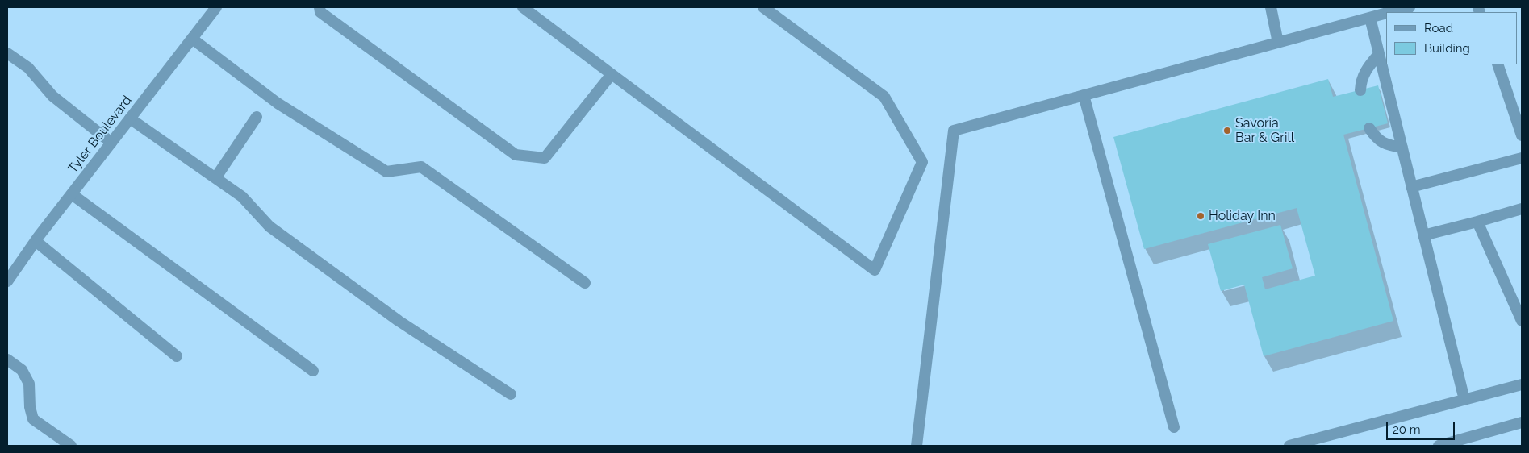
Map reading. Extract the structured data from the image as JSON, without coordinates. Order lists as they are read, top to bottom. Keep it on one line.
{"streets":{"street":["Tyler Boulevard"]},"places":["Savoria Bar & Grill","Holiday Inn"],"legend":["Road","Building"],"scale_bar":"20 m"}
